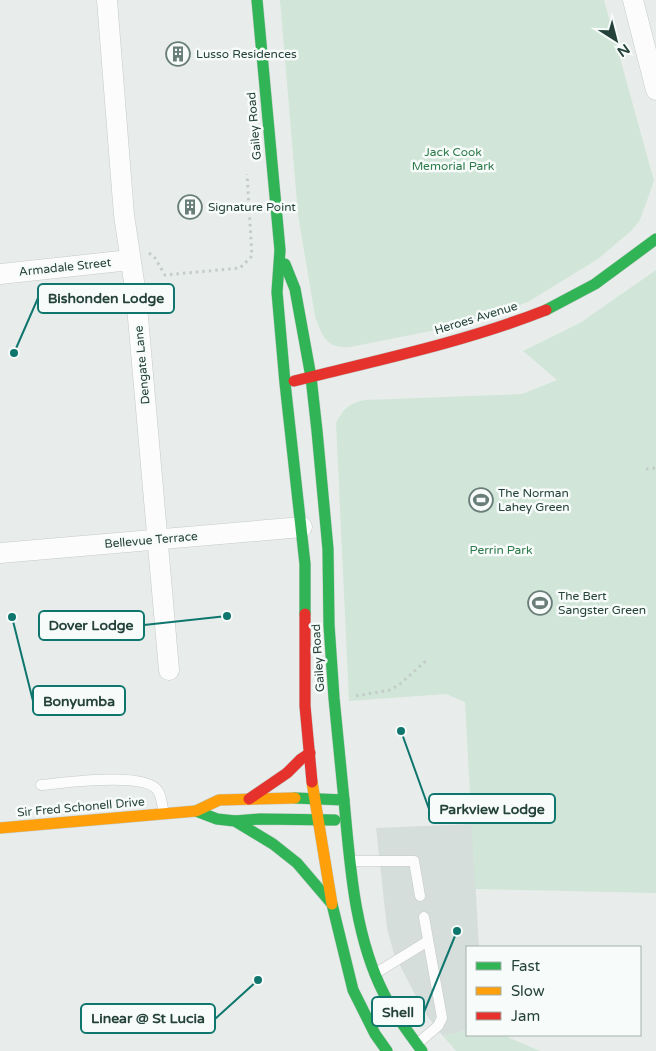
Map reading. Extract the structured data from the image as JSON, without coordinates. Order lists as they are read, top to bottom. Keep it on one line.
{"streets":{"main road":["Gailey Road","Heroes Avenue","Sir Fred Schonell Drive"],"street":["Armadale Street","Dengate Lane","Bellevue Terrace"]},"crossings":[["Gailey Road","Heroes Avenue"],["Gailey Road","Bellevue Terrace"],["Gailey Road","Sir Fred Schonell Drive"],["Armadale Street","Dengate Lane"],["Dengate Lane","Bellevue Terrace"]],"parks":["Jack Cook Memorial Park","Perrin Park"],"places":{"building":["Lusso Residences","Signature Point"],"other":["Bishonden Lodge","Dover Lodge","Bonyumba","Parkview Lodge","Shell","Linear @ St Lucia"],"sports":["The Norman Lahey Green","The Bert Sangster Green"]},"legend":["Fast","Slow","Jam"],"north":"bottom right"}
